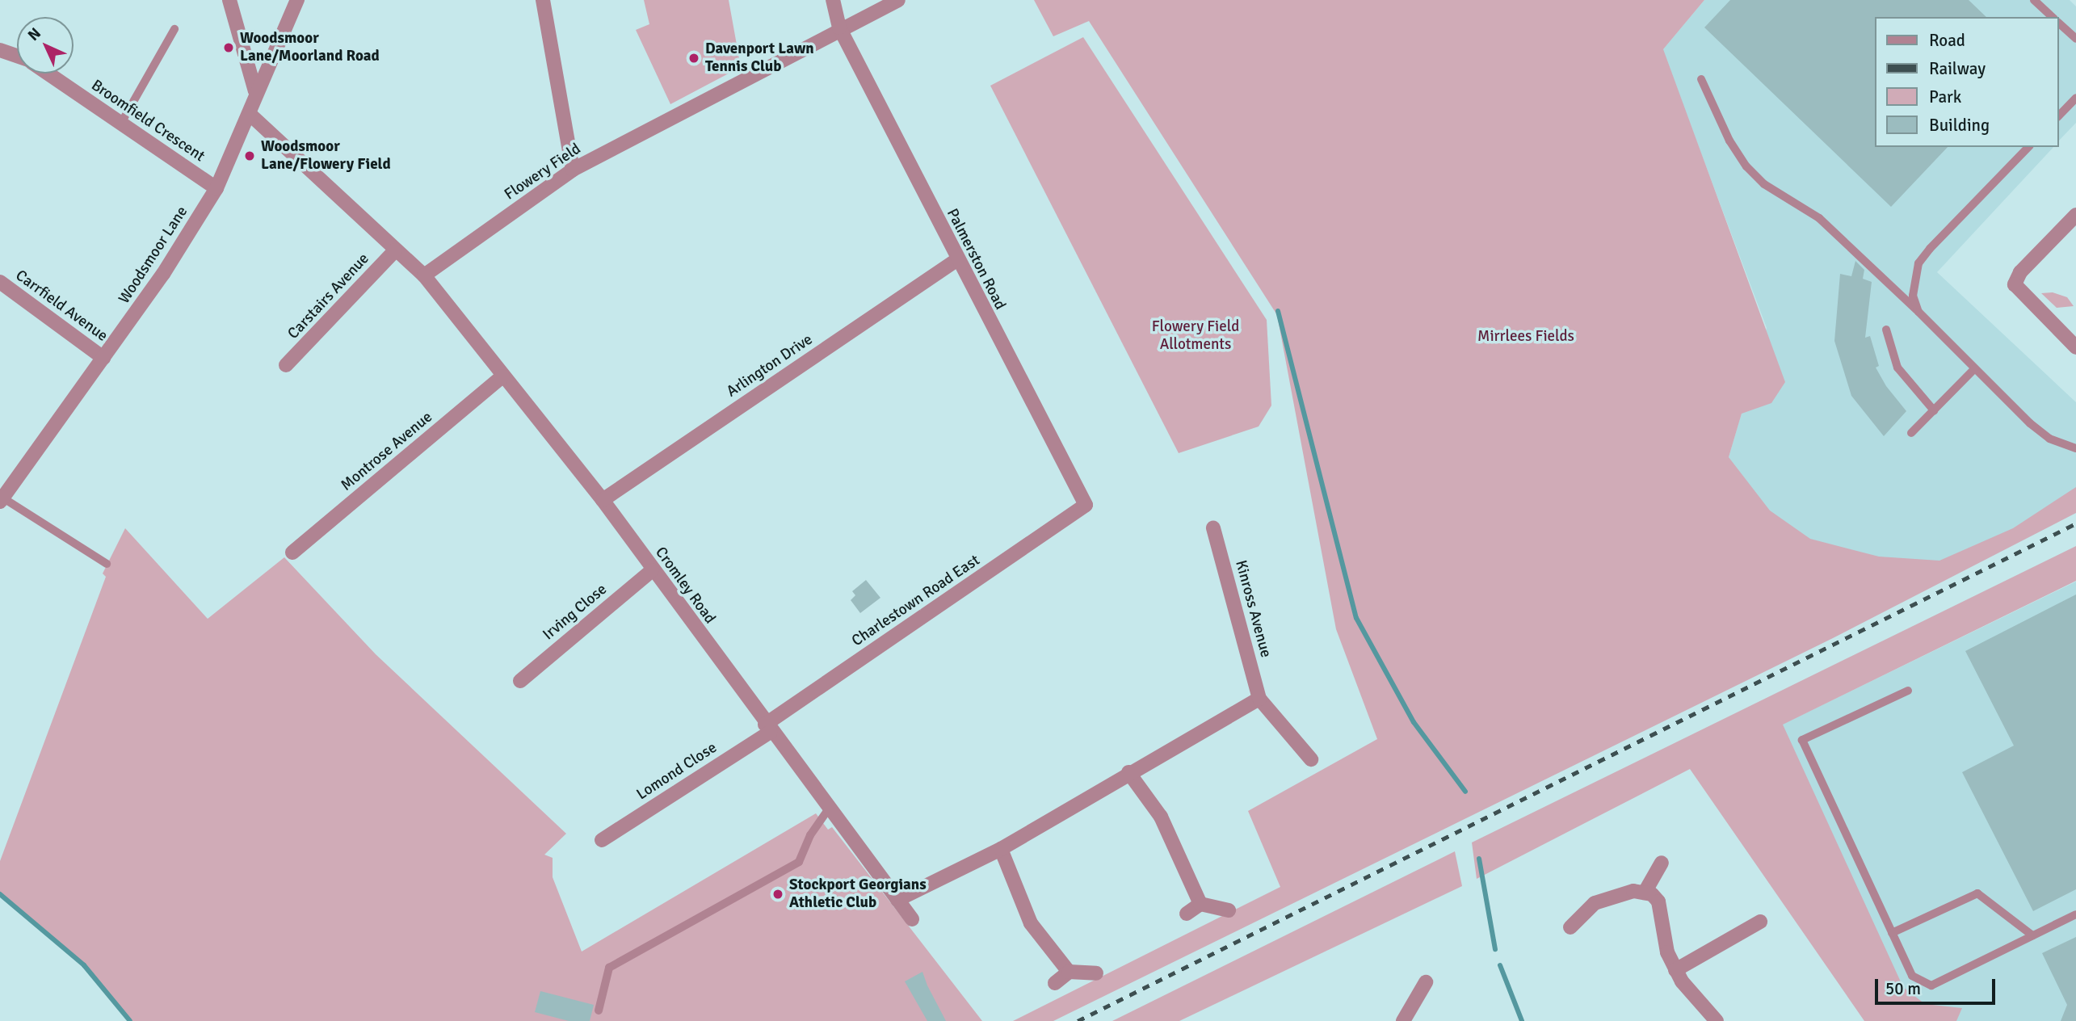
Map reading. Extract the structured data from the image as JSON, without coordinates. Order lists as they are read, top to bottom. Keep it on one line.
{"streets":{"street":["Broomfield Crescent","Flowery Field","Woodsmoor Lane","Palmerston Road","Carstairs Avenue","Carrfield Avenue","Arlington Drive","Montrose Avenue","Cromley Road","Charlestown Road East","Kinross Avenue","Irving Close","Lomond Close"]},"crossings":[["Broomfield Crescent","Woodsmoor Lane"],["Flowery Field","Palmerston Road"],["Flowery Field","Cromley Road"],["Woodsmoor Lane","Carrfield Avenue"],["Palmerston Road","Arlington Drive"],["Palmerston Road","Charlestown Road East"],["Arlington Drive","Cromley Road"],["Montrose Avenue","Cromley Road"],["Cromley Road","Charlestown Road East"],["Cromley Road","Irving Close"],["Cromley Road","Lomond Close"],["Charlestown Road East","Lomond Close"]],"parks":["Flowery Field Allotments","Mirrlees Fields"],"places":["Woodsmoor Lane/Moorland Road","Davenport Lawn Tennis Club","Woodsmoor Lane/Flowery Field","Stockport Georgians Athletic Club"],"legend":["Road","Railway","Park","Building"],"scale_bar":"50 m","north":"top left"}
